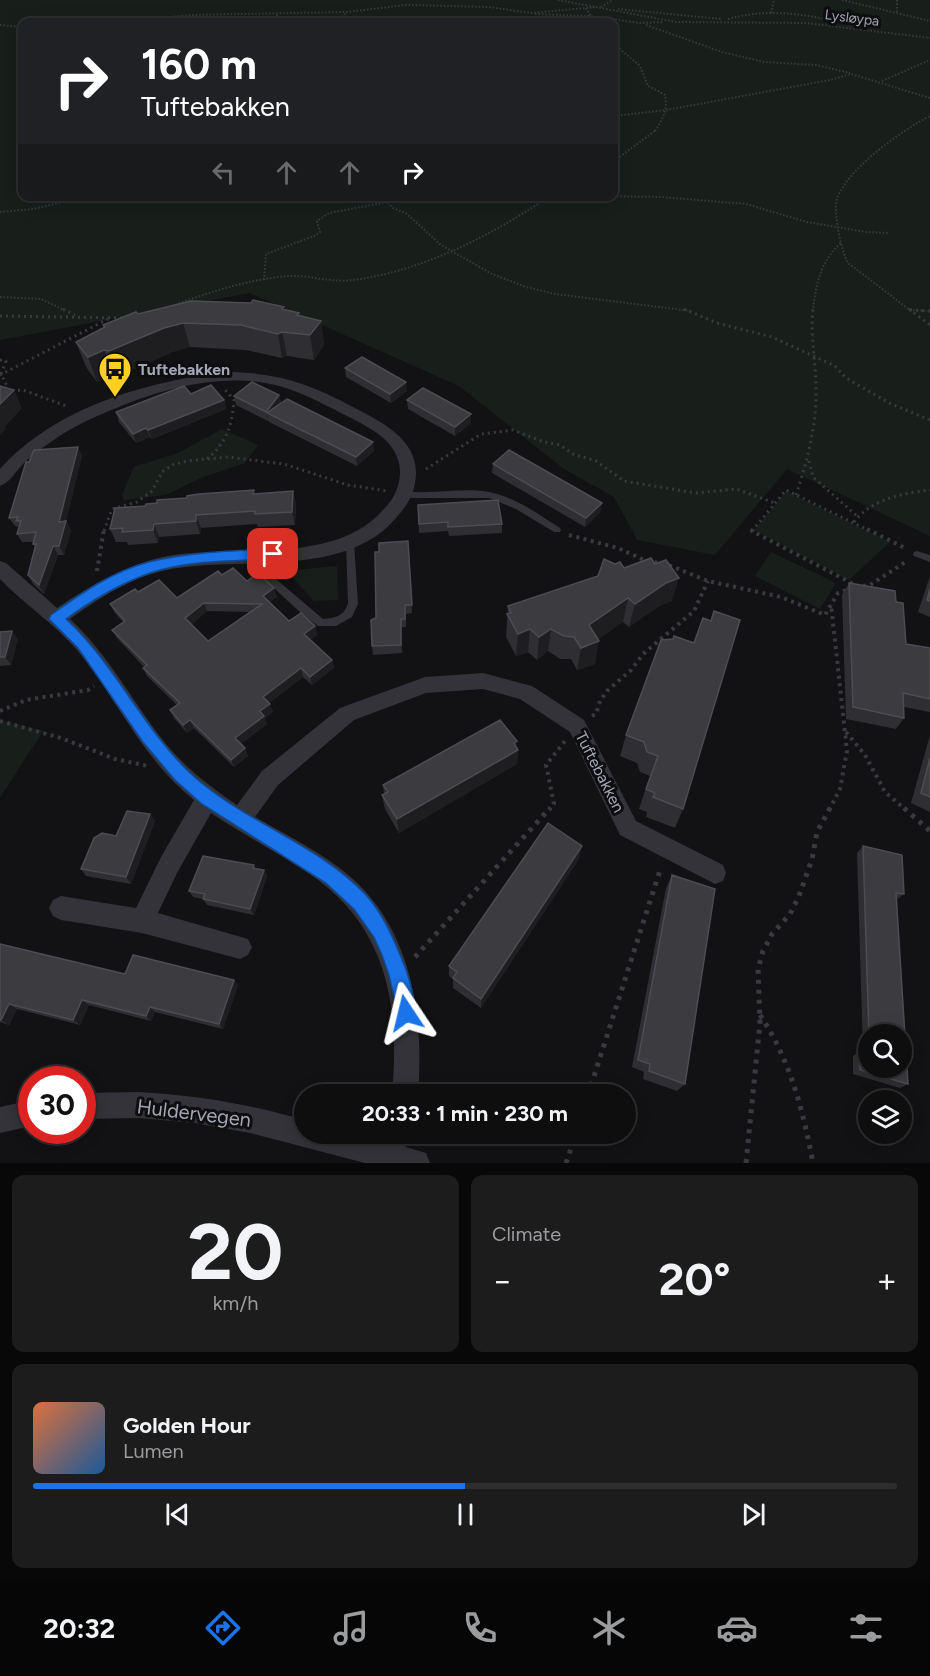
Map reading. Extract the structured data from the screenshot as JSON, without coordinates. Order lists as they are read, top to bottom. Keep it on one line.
{"streets":{"street":["Tuftebakken","Huldervegen"],"path":["Lysløypa"]},"places":{"bus stop":["Tuftebakken"]},"page":{"turn":["160 m","Tuftebakken"],"limit":"30","trip":"20:33 · 1 min · 230 m","tile":[["20","km/h"],"Climate"],"heat":["−","20°","+"],"song":["Golden Hour","Lumen"],"tabs":"20:32"}}
